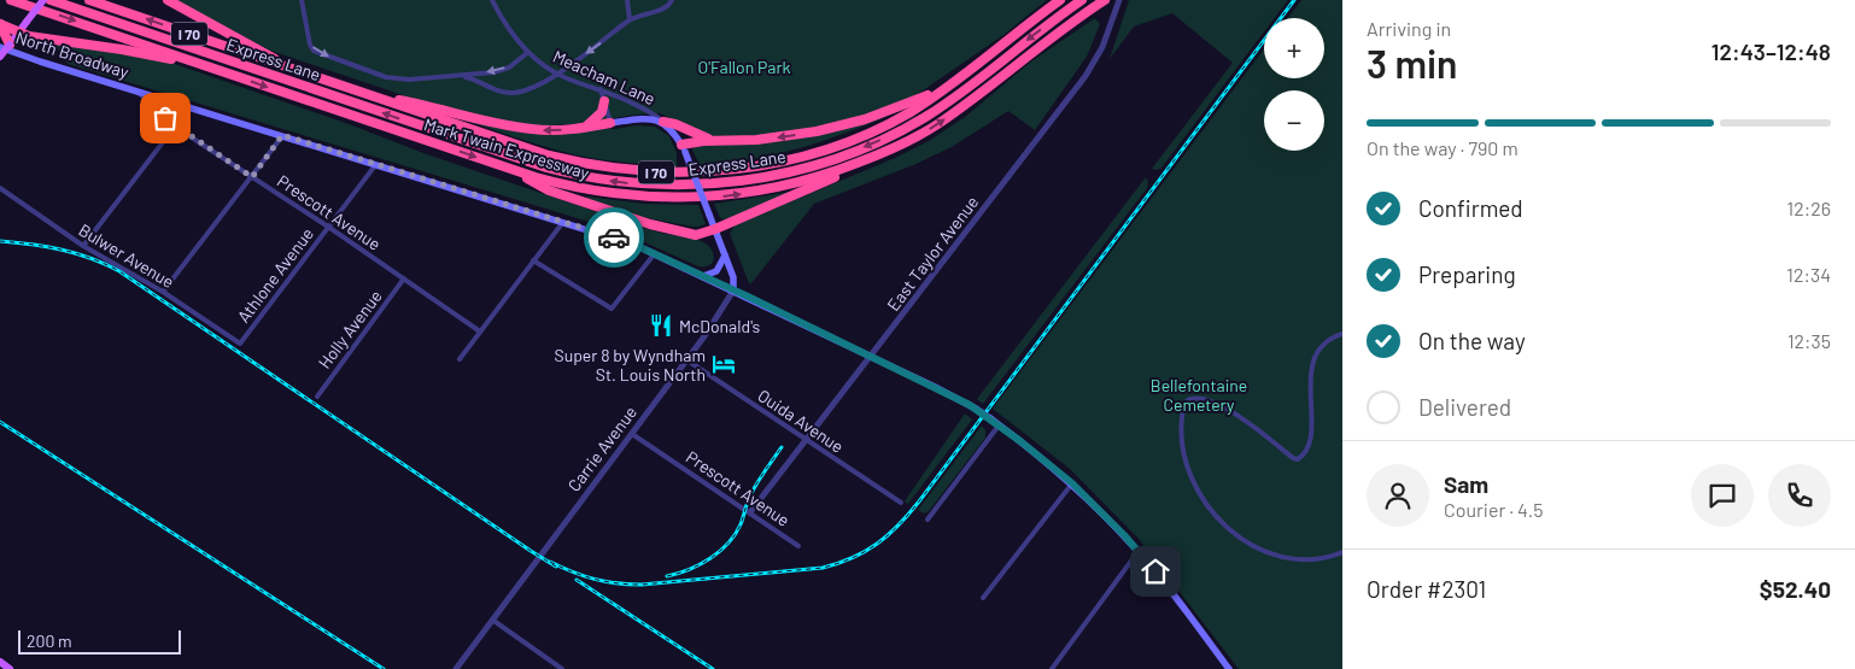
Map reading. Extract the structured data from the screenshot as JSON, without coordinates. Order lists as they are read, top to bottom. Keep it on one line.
{"streets":{"highway":["I 70","Express Lane","Mark Twain Expressway"],"main road":["North Broadway"],"street":["Meacham Lane","Prescott Avenue","East Taylor Avenue","Bulwer Avenue","Athlone Avenue","Holly Avenue","Ouida Avenue","Carrie Avenue"]},"crossings":[["North Broadway","Prescott Avenue"],["North Broadway","East Taylor Avenue"],["North Broadway","Athlone Avenue"],["North Broadway","Carrie Avenue"],["Prescott Avenue","East Taylor Avenue"],["Prescott Avenue","Athlone Avenue"],["Prescott Avenue","Holly Avenue"],["Prescott Avenue","Carrie Avenue"],["East Taylor Avenue","Ouida Avenue"],["Bulwer Avenue","Athlone Avenue"],["Ouida Avenue","Carrie Avenue"]],"parks":["O'Fallon Park","Bellefontaine Cemetery"],"places":{"restaurant":["McDonald's"],"hotel":["Super 8 by Wyndham St. Louis North"]},"scale_bar":"200 m","page":{"heading":["3 min","Arriving in","12:43–12:48"],"panel":["Sam","Courier · 4.5","Order #2301","$52.40"],"map_buttons":["+","−"],"bar":"On the way · 790 m","list":[["Confirmed","12:26"],["Preparing","12:34"],["On the way","12:35"],"Delivered"],"scale":"200 m"}}
